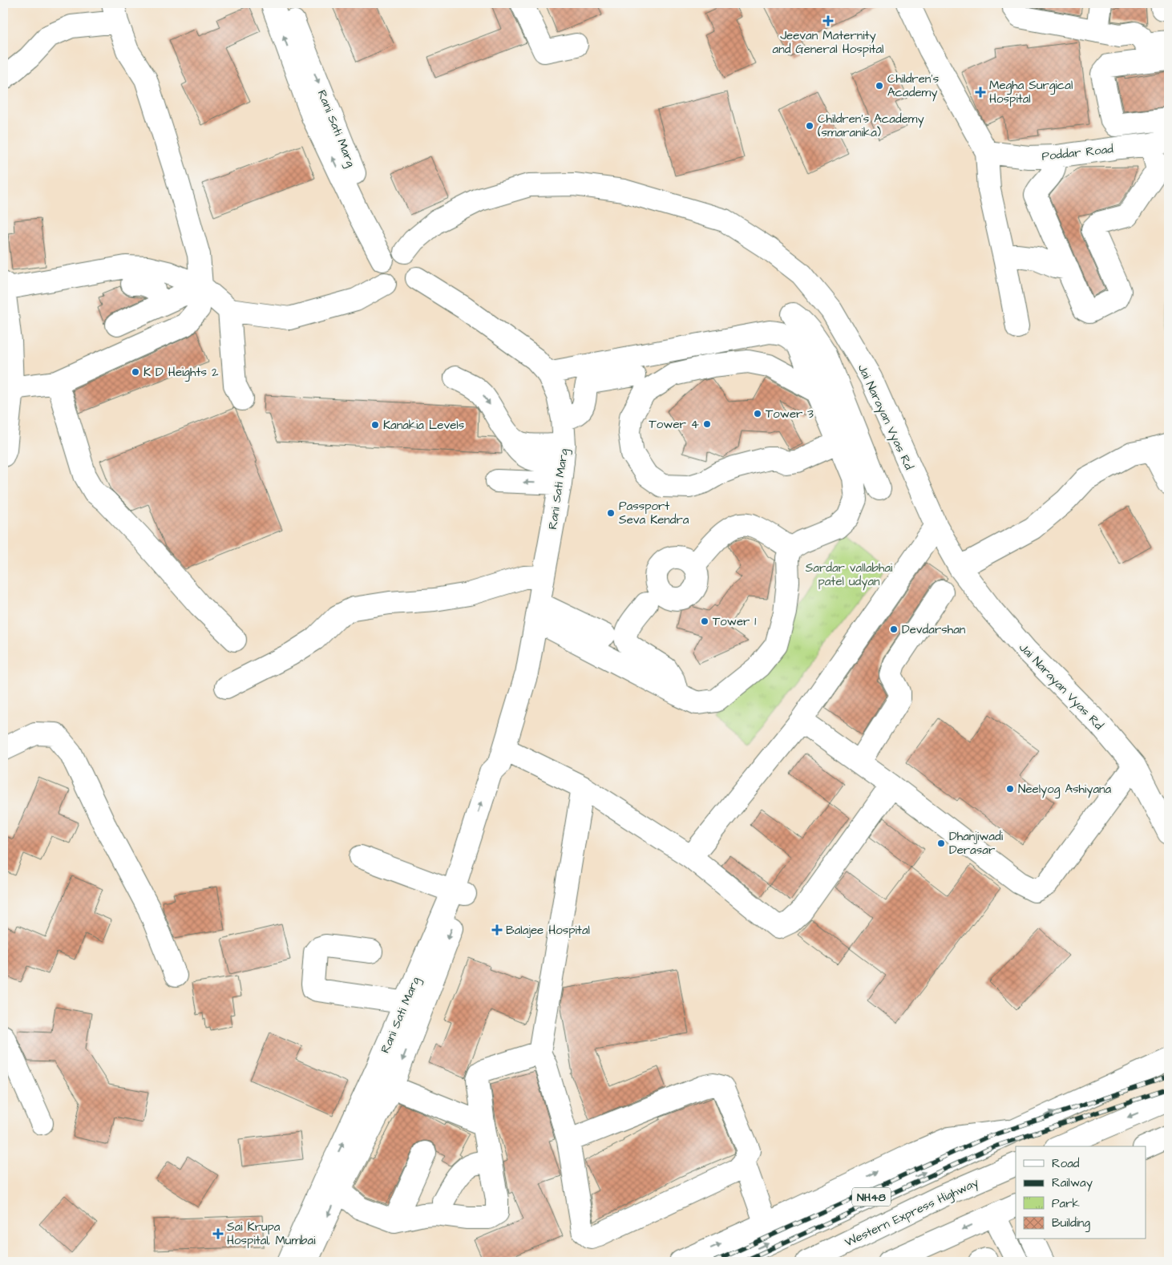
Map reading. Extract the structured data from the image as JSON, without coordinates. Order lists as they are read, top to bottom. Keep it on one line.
{"streets":{"main road":["Rani Sati Marg","Poddar Road","Jai Narayan Vyas Rd","NH48","Western Express Highway"]},"crossings":[["Rani Sati Marg","Jai Narayan Vyas Rd"]],"parks":["Sardar vallabhai patel udyan"],"places":{"health":["Jeevan Maternity and General Hospital","Megha Surgical Hospital","Balajee Hospital","Sai Krupa Hospital, Mumbai"],"other":["Children's Academy","Children's Academy (smaranika)","K D Heights 2","Tower 3","Tower 4","Kanakia Levels","Passport Seva Kendra","Tower 1","Devdarshan","Neelyog Ashiyana","Dhanjiwadi Derasar"]},"legend":["Road","Railway","Park","Building"]}
